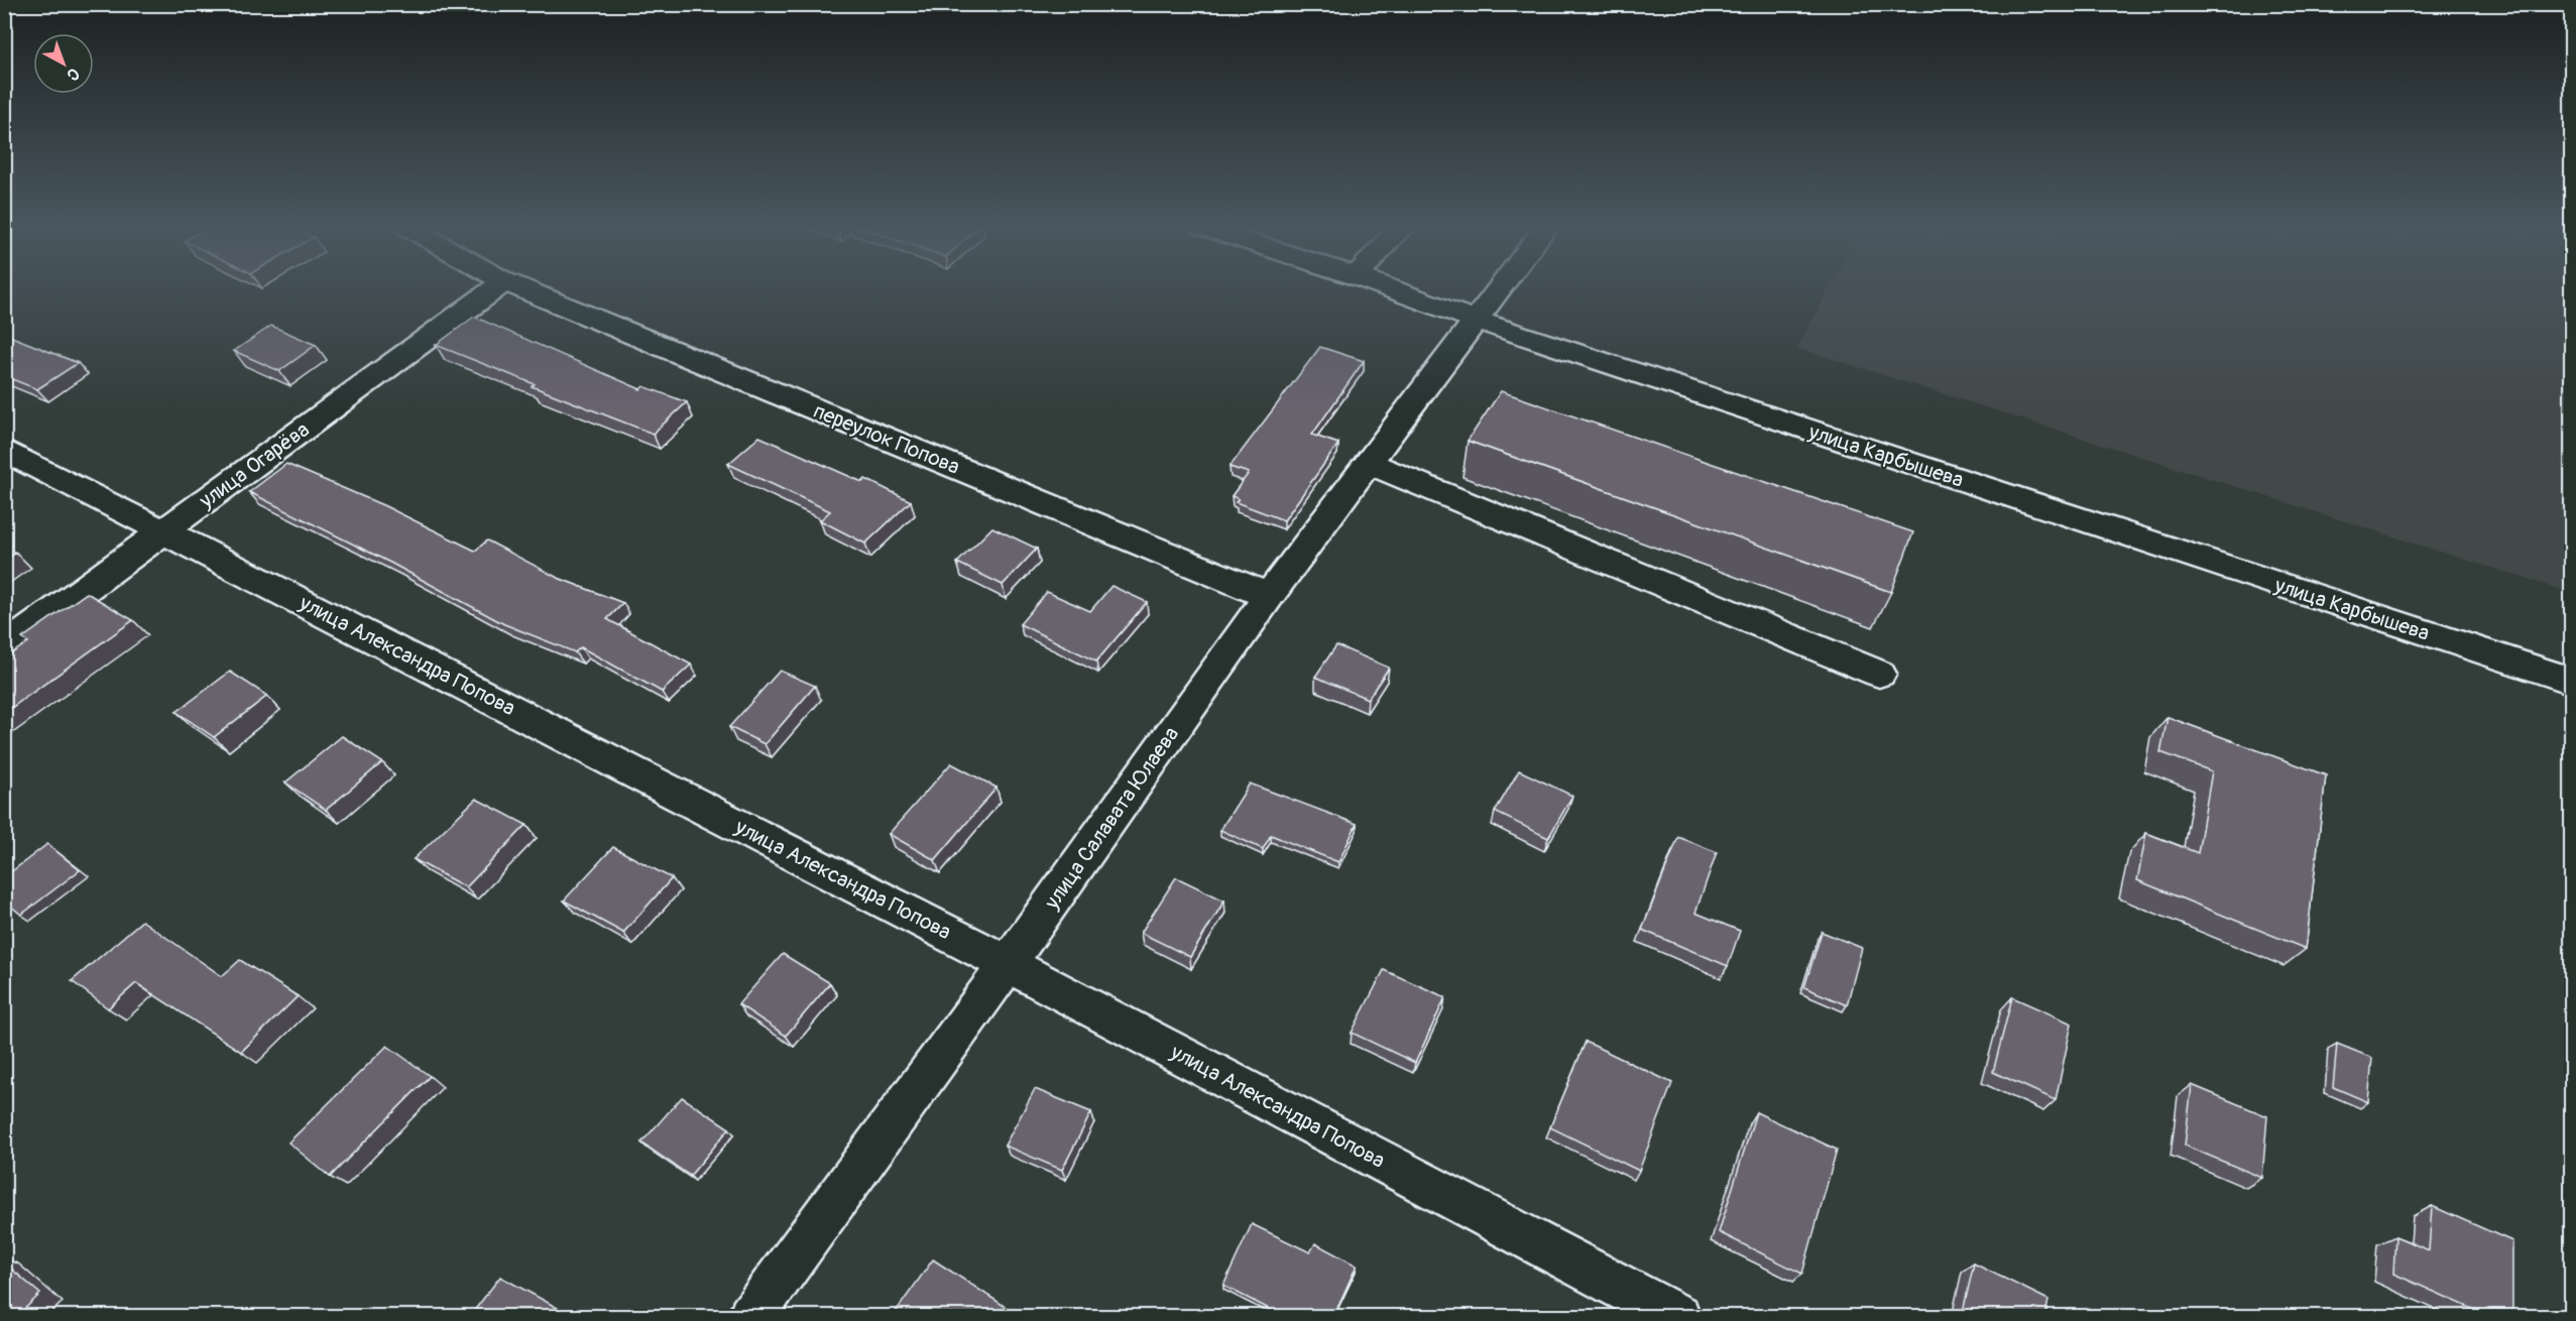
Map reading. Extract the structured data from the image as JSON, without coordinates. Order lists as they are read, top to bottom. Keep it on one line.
{"streets":{"street":["переулок Попова","улица Карбышева","улица Огарёва","улица Александра Попова","улица Салавата Юлаева"]},"crossings":[["переулок Попова","улица Салавата Юлаева"],["улица Карбышева","улица Салавата Юлаева"],["улица Огарёва","улица Александра Попова"],["улица Александра Попова","улица Салавата Юлаева"]],"north":"bottom right"}
